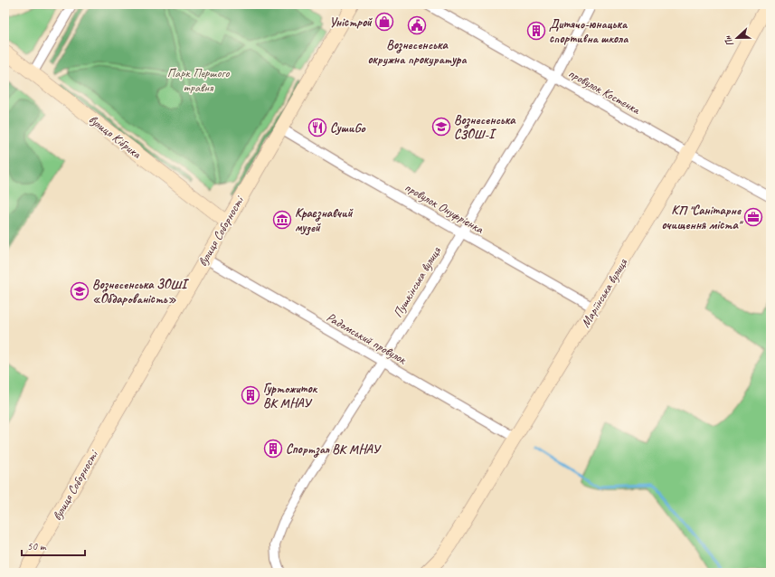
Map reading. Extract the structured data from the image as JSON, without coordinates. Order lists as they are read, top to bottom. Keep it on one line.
{"streets":{"main road":["вулиця Кібрика","вулиця Соборності","Маріїнська вулиця"],"street":["провулок Костенка","провулок Онуфрієнка","Пушкінська вулиця","Радомський провулок"]},"crossings":[["провулок Костенка","Пушкінська вулиця"],["провулок Костенка","Маріїнська вулиця"],["вулиця Кібрика","вулиця Соборності"],["провулок Онуфрієнка","вулиця Соборності"],["провулок Онуфрієнка","Пушкінська вулиця"],["провулок Онуфрієнка","Маріїнська вулиця"],["вулиця Соборності","Радомський провулок"],["Пушкінська вулиця","Радомський провулок"],["Маріїнська вулиця","Радомський провулок"]],"parks":["Парк Першого травня"],"places":{"shop":["Уністрой"],"public building":["Вознесенська окружна прокуратура"],"building":["Дитячо-юнацька спортивна школа","Гуртожиток ВК МНАУ","Спортзал ВК МНАУ"],"school or university":["Вознесенська СЗОШ-І","Вознесенська ЗОШІ «Обдарованість»"],"restaurant":["СушиGo"],"office":["КП \"Санітарне очищення міста\""],"museum":["Краєзнавчий музей"]},"scale_bar":"50 m","north":"left"}
